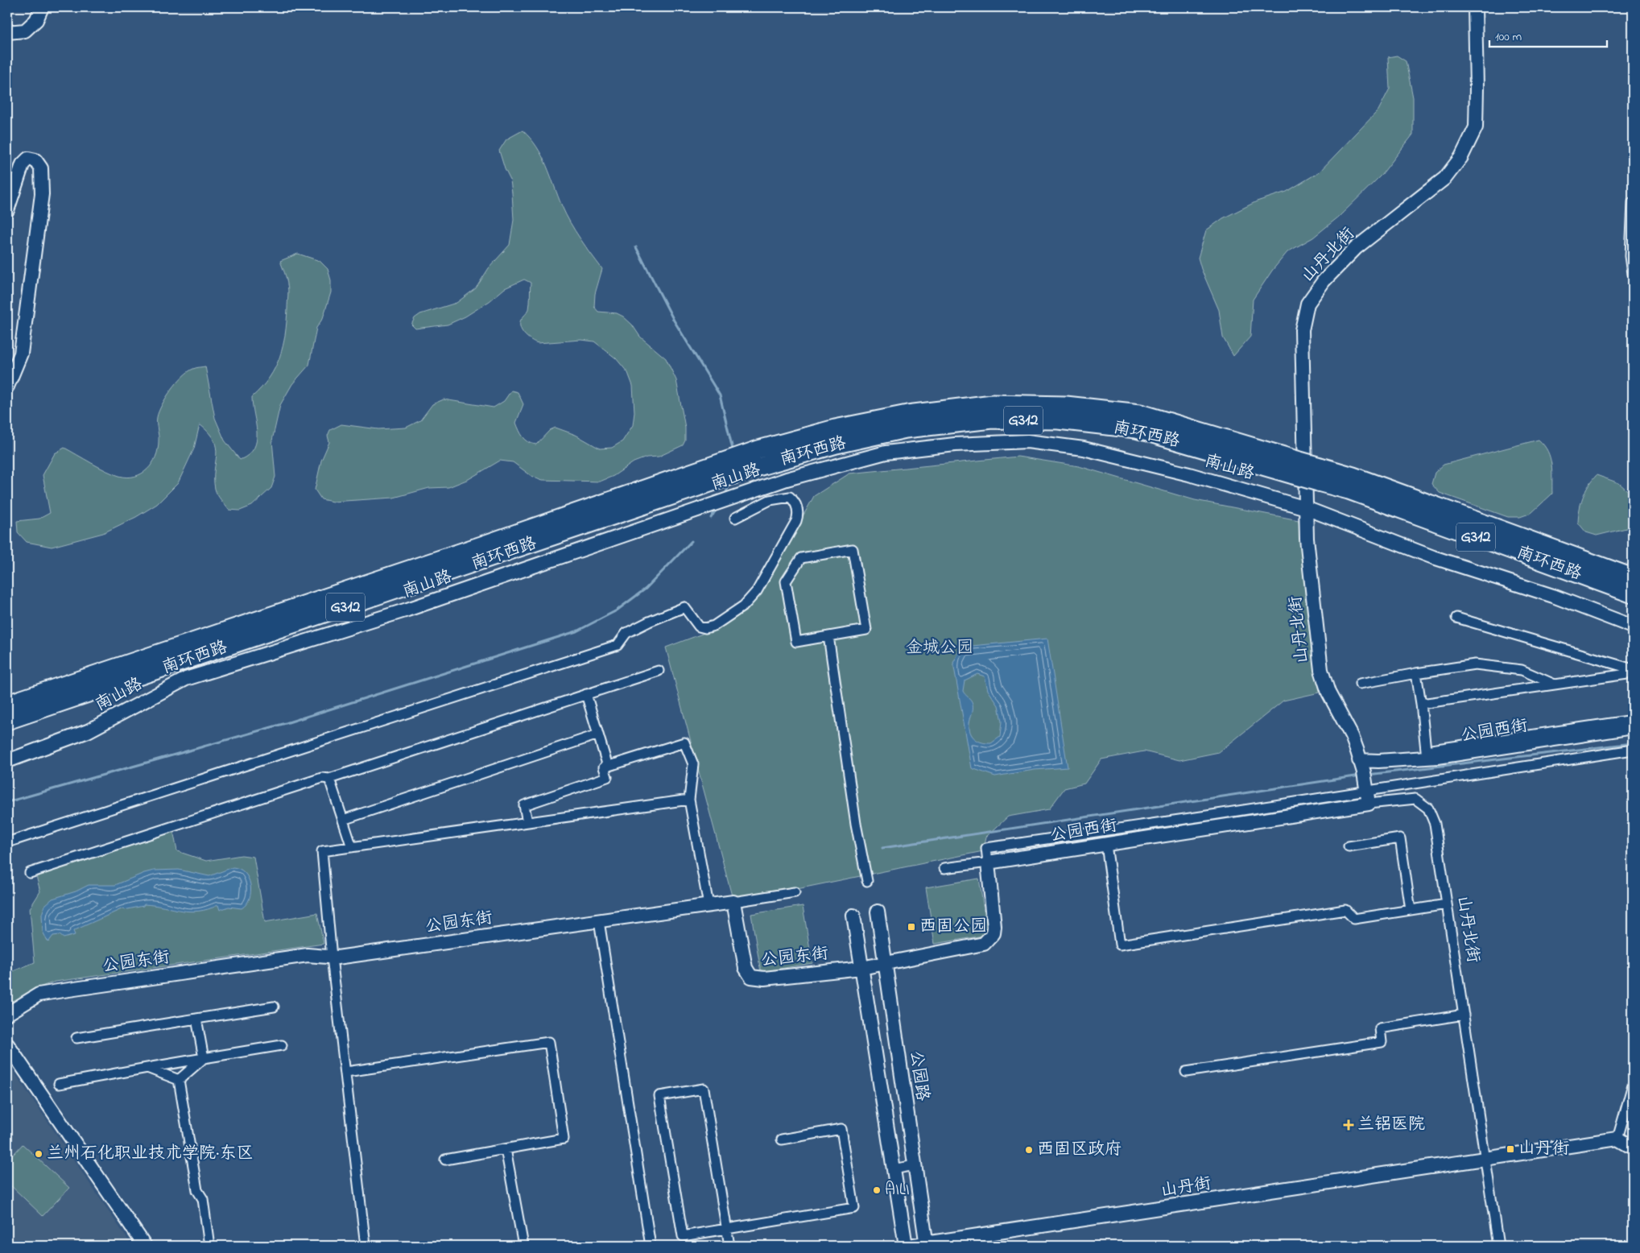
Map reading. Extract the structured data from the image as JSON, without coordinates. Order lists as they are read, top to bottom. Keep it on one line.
{"streets":{"highway":["G312","南环西路"],"street":["山丹北街","南山路","公园西街","公园东街","公园路","山丹街"]},"crossings":[["山丹北街","南山路"],["山丹北街","公园西街"],["山丹北街","山丹街"],["公园路","山丹街"]],"parks":["金城公园"],"places":{"transit":["西固公园","山丹街"],"health":["兰铝医院"],"other":["西固区政府","兰州石化职业技术学院·东区","AILI"]},"scale_bar":"100 m"}
